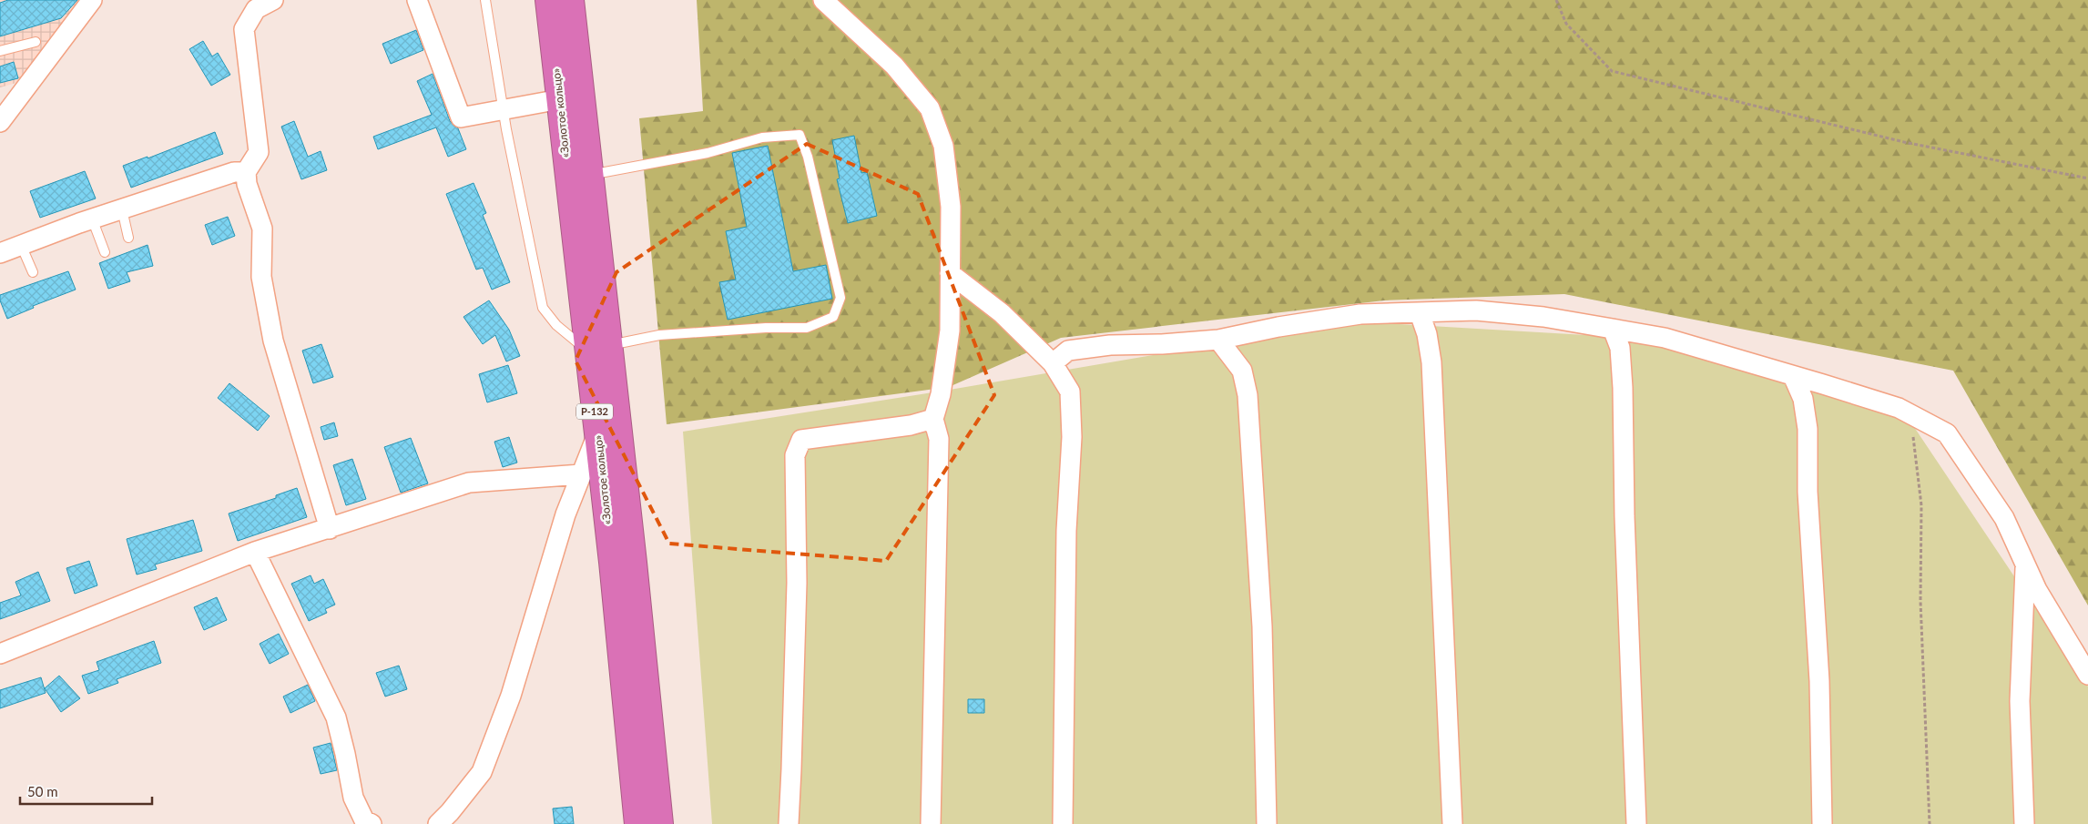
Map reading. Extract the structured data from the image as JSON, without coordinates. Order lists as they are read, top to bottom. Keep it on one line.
{"streets":{"highway":["«Золотое кольцо»","Р-132"]},"scale_bar":"50 m"}
